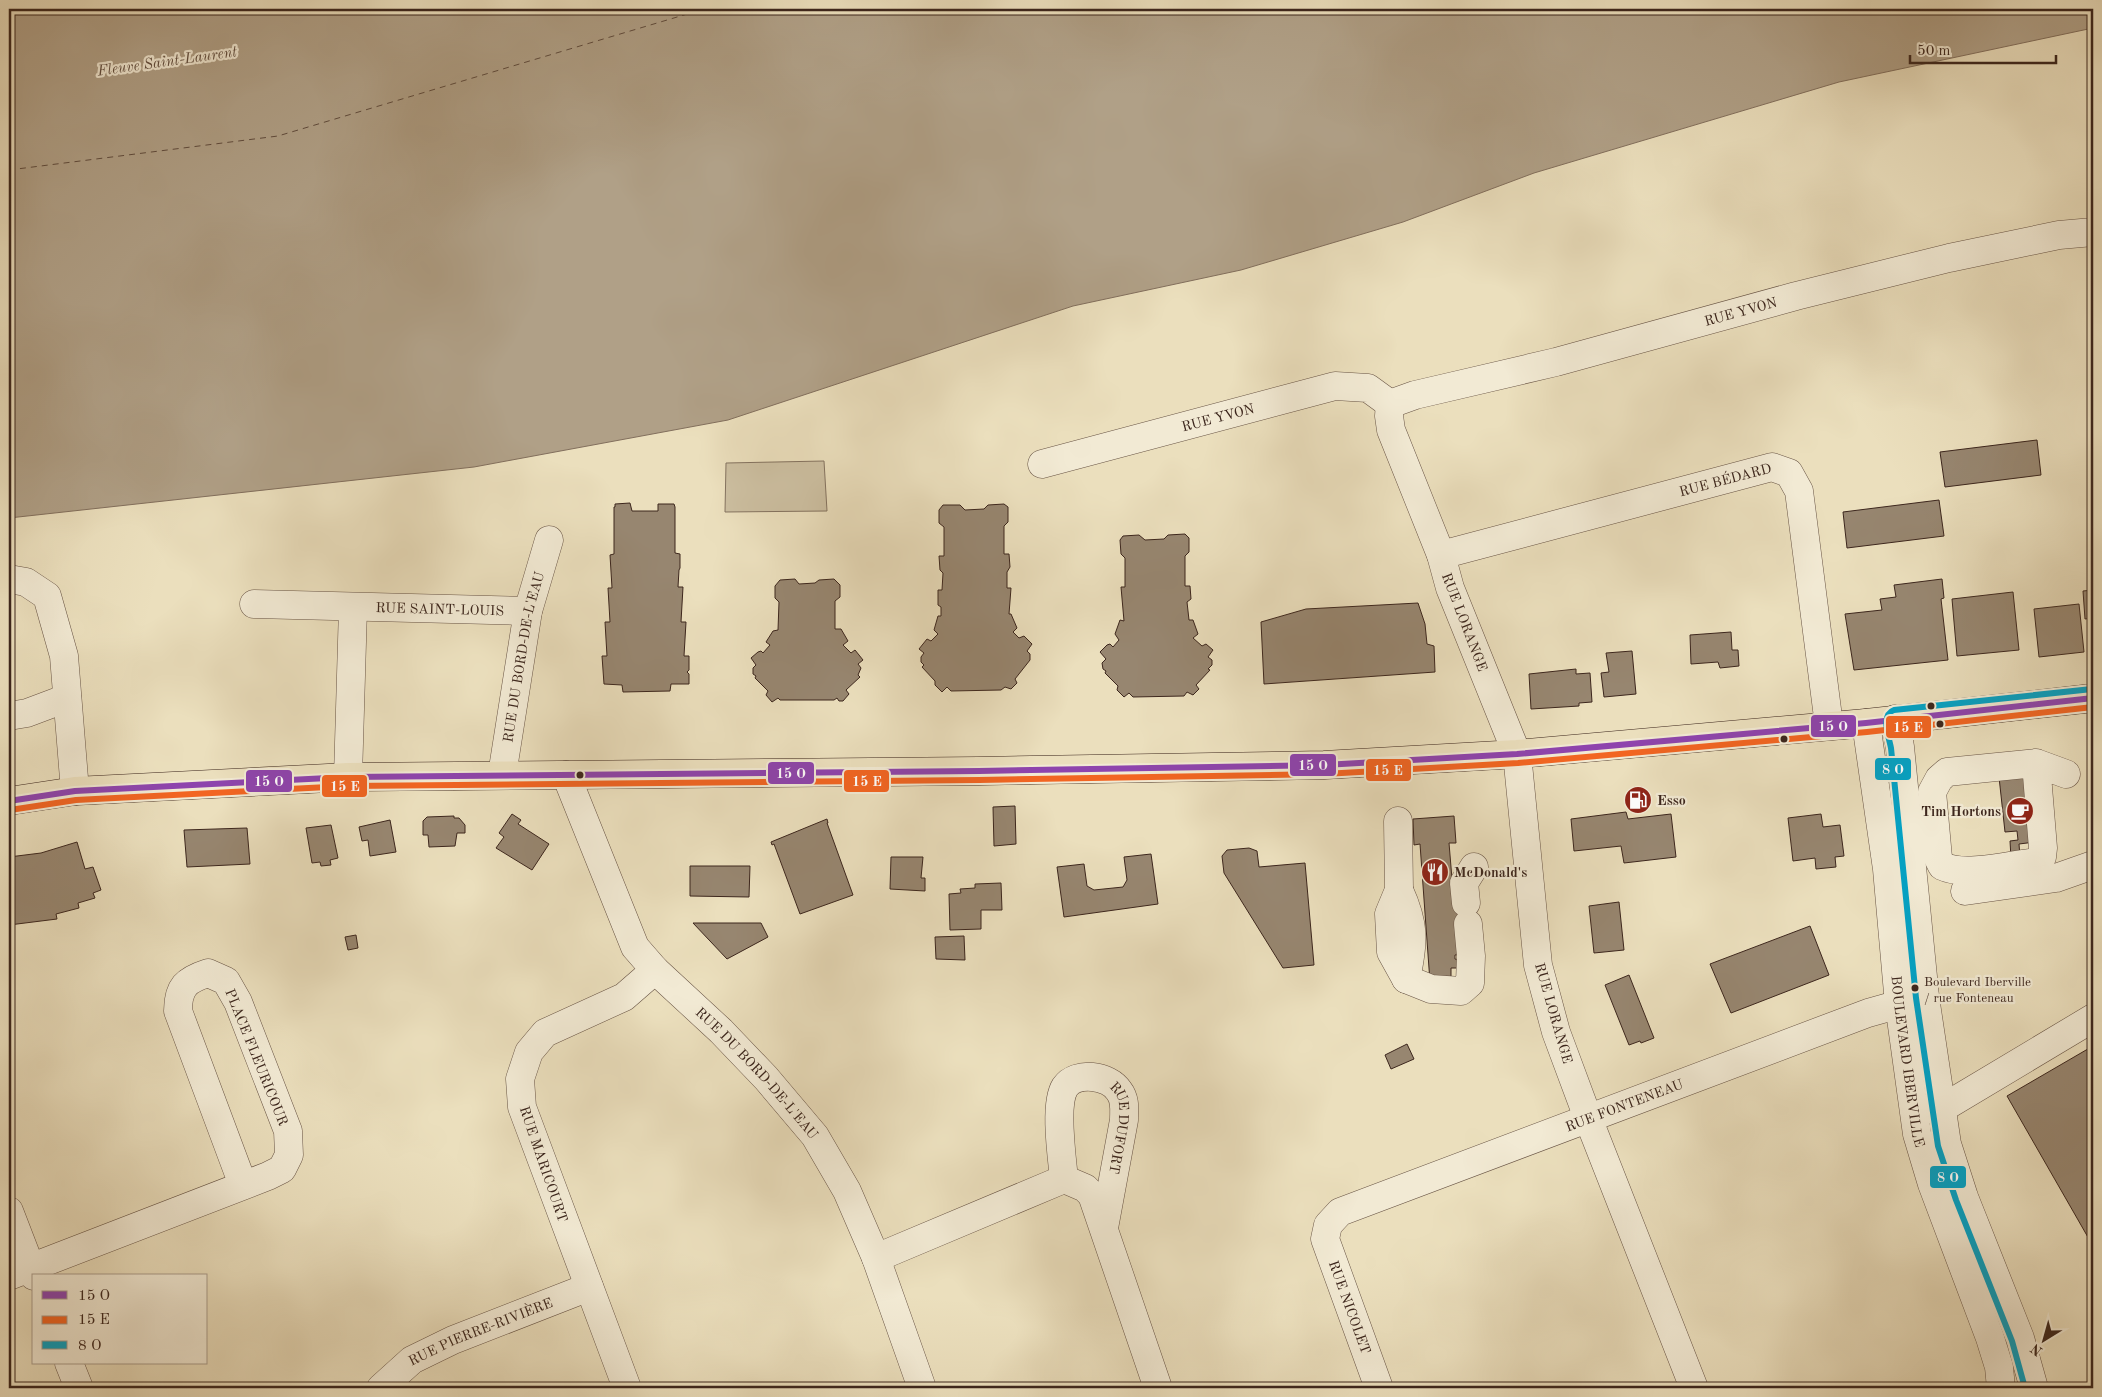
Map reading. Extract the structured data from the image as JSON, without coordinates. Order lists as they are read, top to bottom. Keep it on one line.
{"streets":{"street":["RUE YVON","RUE BÉDARD","RUE SAINT-LOUIS","RUE LORANGE","RUE DU BORD-DE-L'EAU","PLACE FLEURICOUR","BOULEVARD IBERVILLE","RUE FONTENEAU","RUE DUFORT","RUE MARICOURT","RUE NICOLET","RUE PIERRE-RIVIÈRE"]},"crossings":[["RUE YVON","RUE LORANGE"],["RUE BÉDARD","RUE LORANGE"],["RUE SAINT-LOUIS","RUE DU BORD-DE-L'EAU"],["RUE LORANGE","RUE FONTENEAU"],["RUE DU BORD-DE-L'EAU","RUE MARICOURT"],["BOULEVARD IBERVILLE","RUE FONTENEAU"],["RUE FONTENEAU","RUE NICOLET"],["RUE MARICOURT","RUE PIERRE-RIVIÈRE"]],"water":["Fleuve Saint-Laurent"],"places":{"fuel station":["Esso"],"cafe":["Tim Hortons"],"restaurant":["McDonald's"],"other":["Boulevard Iberville / rue Fonteneau"]},"legend":["15 O","15 E","8 O"],"scale_bar":"50 m","north":"bottom left"}
